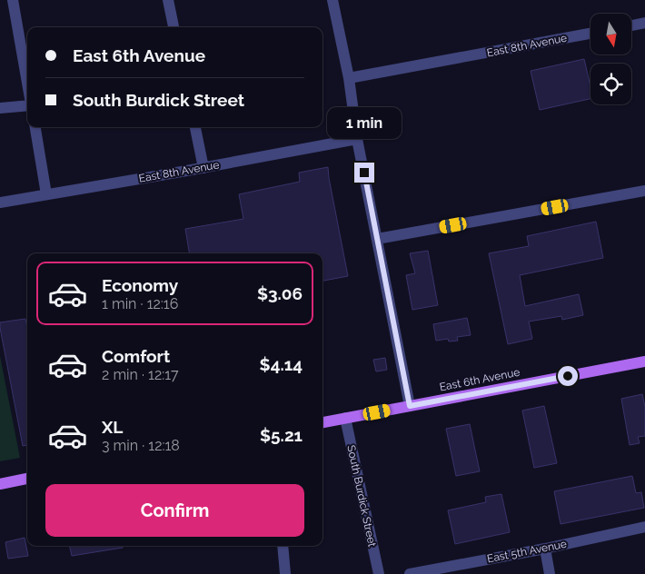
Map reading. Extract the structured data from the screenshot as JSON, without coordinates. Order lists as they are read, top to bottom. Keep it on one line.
{"streets":{"main road":["East 6th Avenue"],"street":["East 8th Avenue","South Burdick Street","East 5th Avenue"]},"crossings":[["East 6th Avenue","South Burdick Street"]],"north":"bottom","page":{"banner":["East 6th Avenue","South Burdick Street"],"bubble":"1 min","list":[{"name":"Economy","note":"1 min · 12:16","value":"$3.06"},{"name":"Comfort","note":"2 min · 12:17","value":"$4.14"},{"name":"XL","note":"3 min · 12:18","value":"$5.21"}],"buttons":"Confirm"}}
